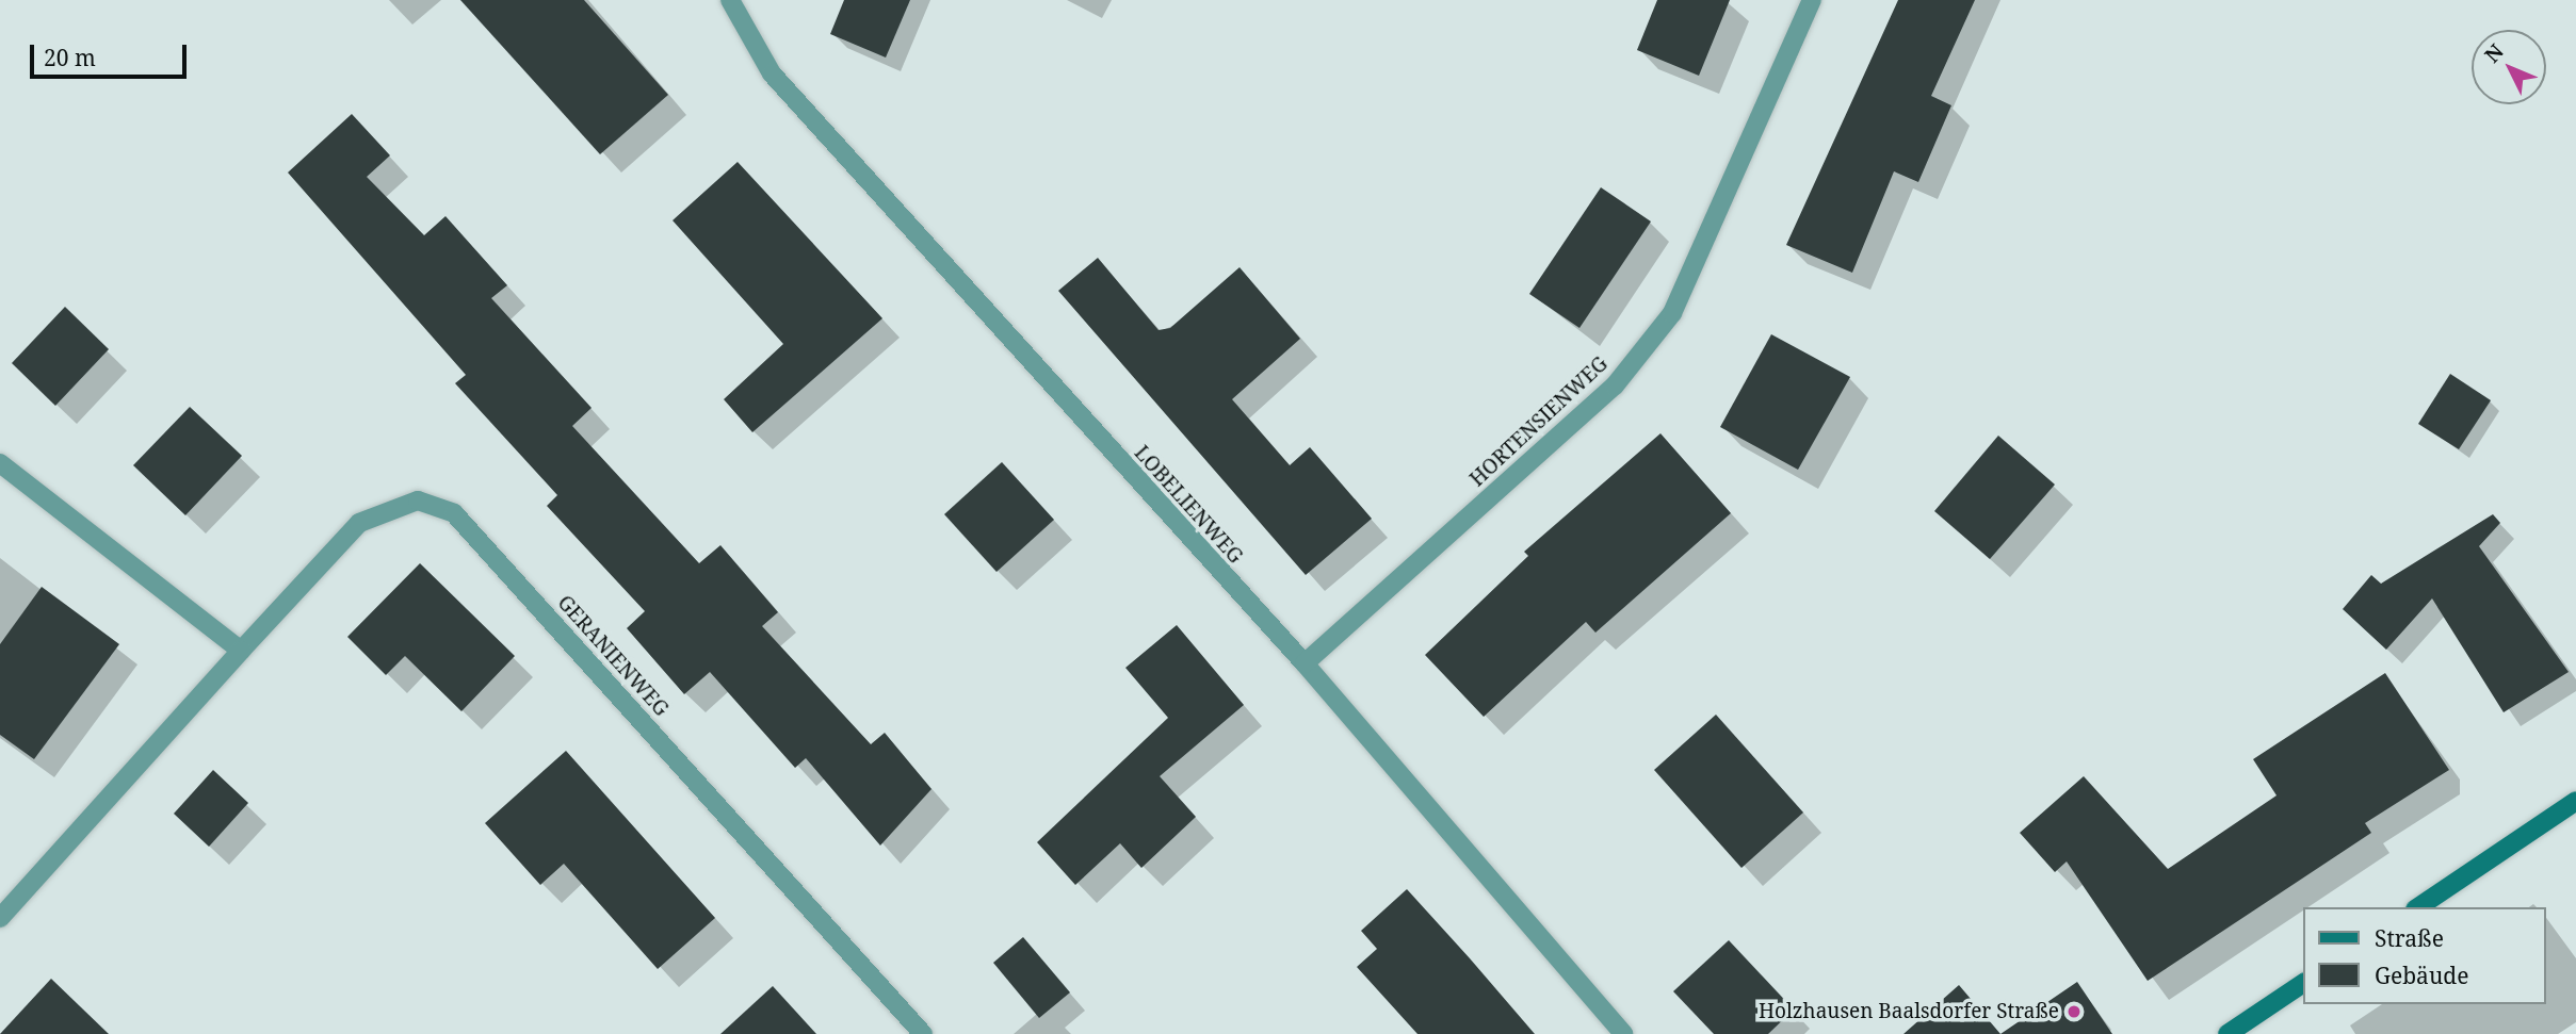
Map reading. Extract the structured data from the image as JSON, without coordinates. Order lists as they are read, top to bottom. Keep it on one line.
{"streets":{"street":["HORTENSIENWEG","LOBELIENWEG","GERANIENWEG"]},"crossings":[["HORTENSIENWEG","LOBELIENWEG"]],"places":["Holzhausen Baalsdorfer Straße"],"legend":["Straße","Gebäude"],"scale_bar":"20 m","north":"top left"}
